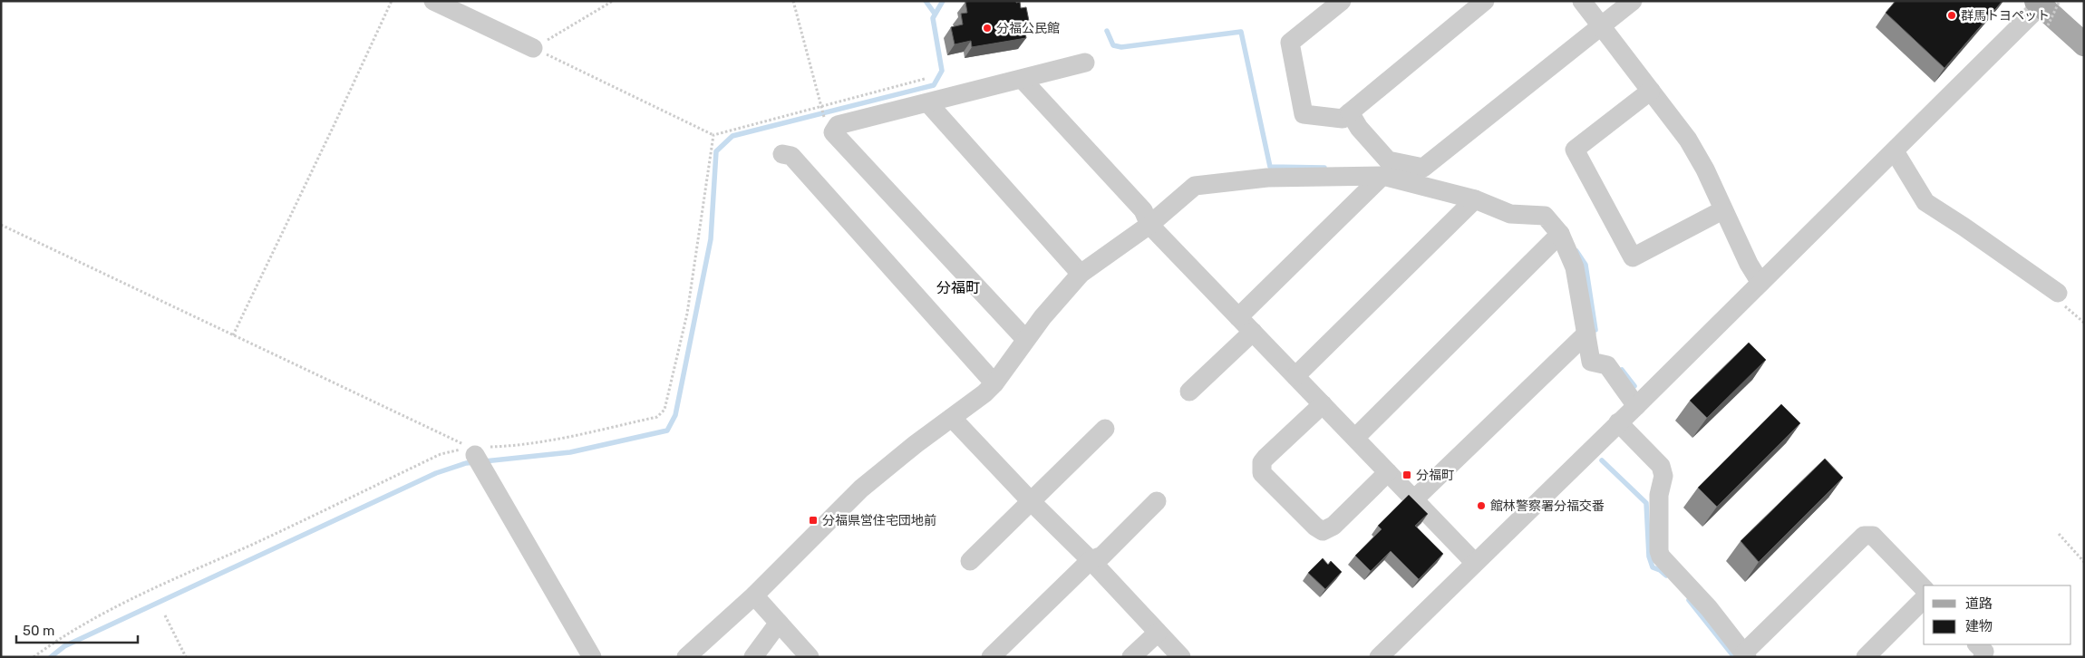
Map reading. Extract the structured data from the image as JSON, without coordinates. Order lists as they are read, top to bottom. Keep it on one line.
{"districts":["分福町"],"places":{"other":["群馬トヨペット","分福公民館","館林警察署分福交番"],"transit":["分福町","分福県営住宅団地前"]},"legend":["道路","建物"],"scale_bar":"50 m"}
